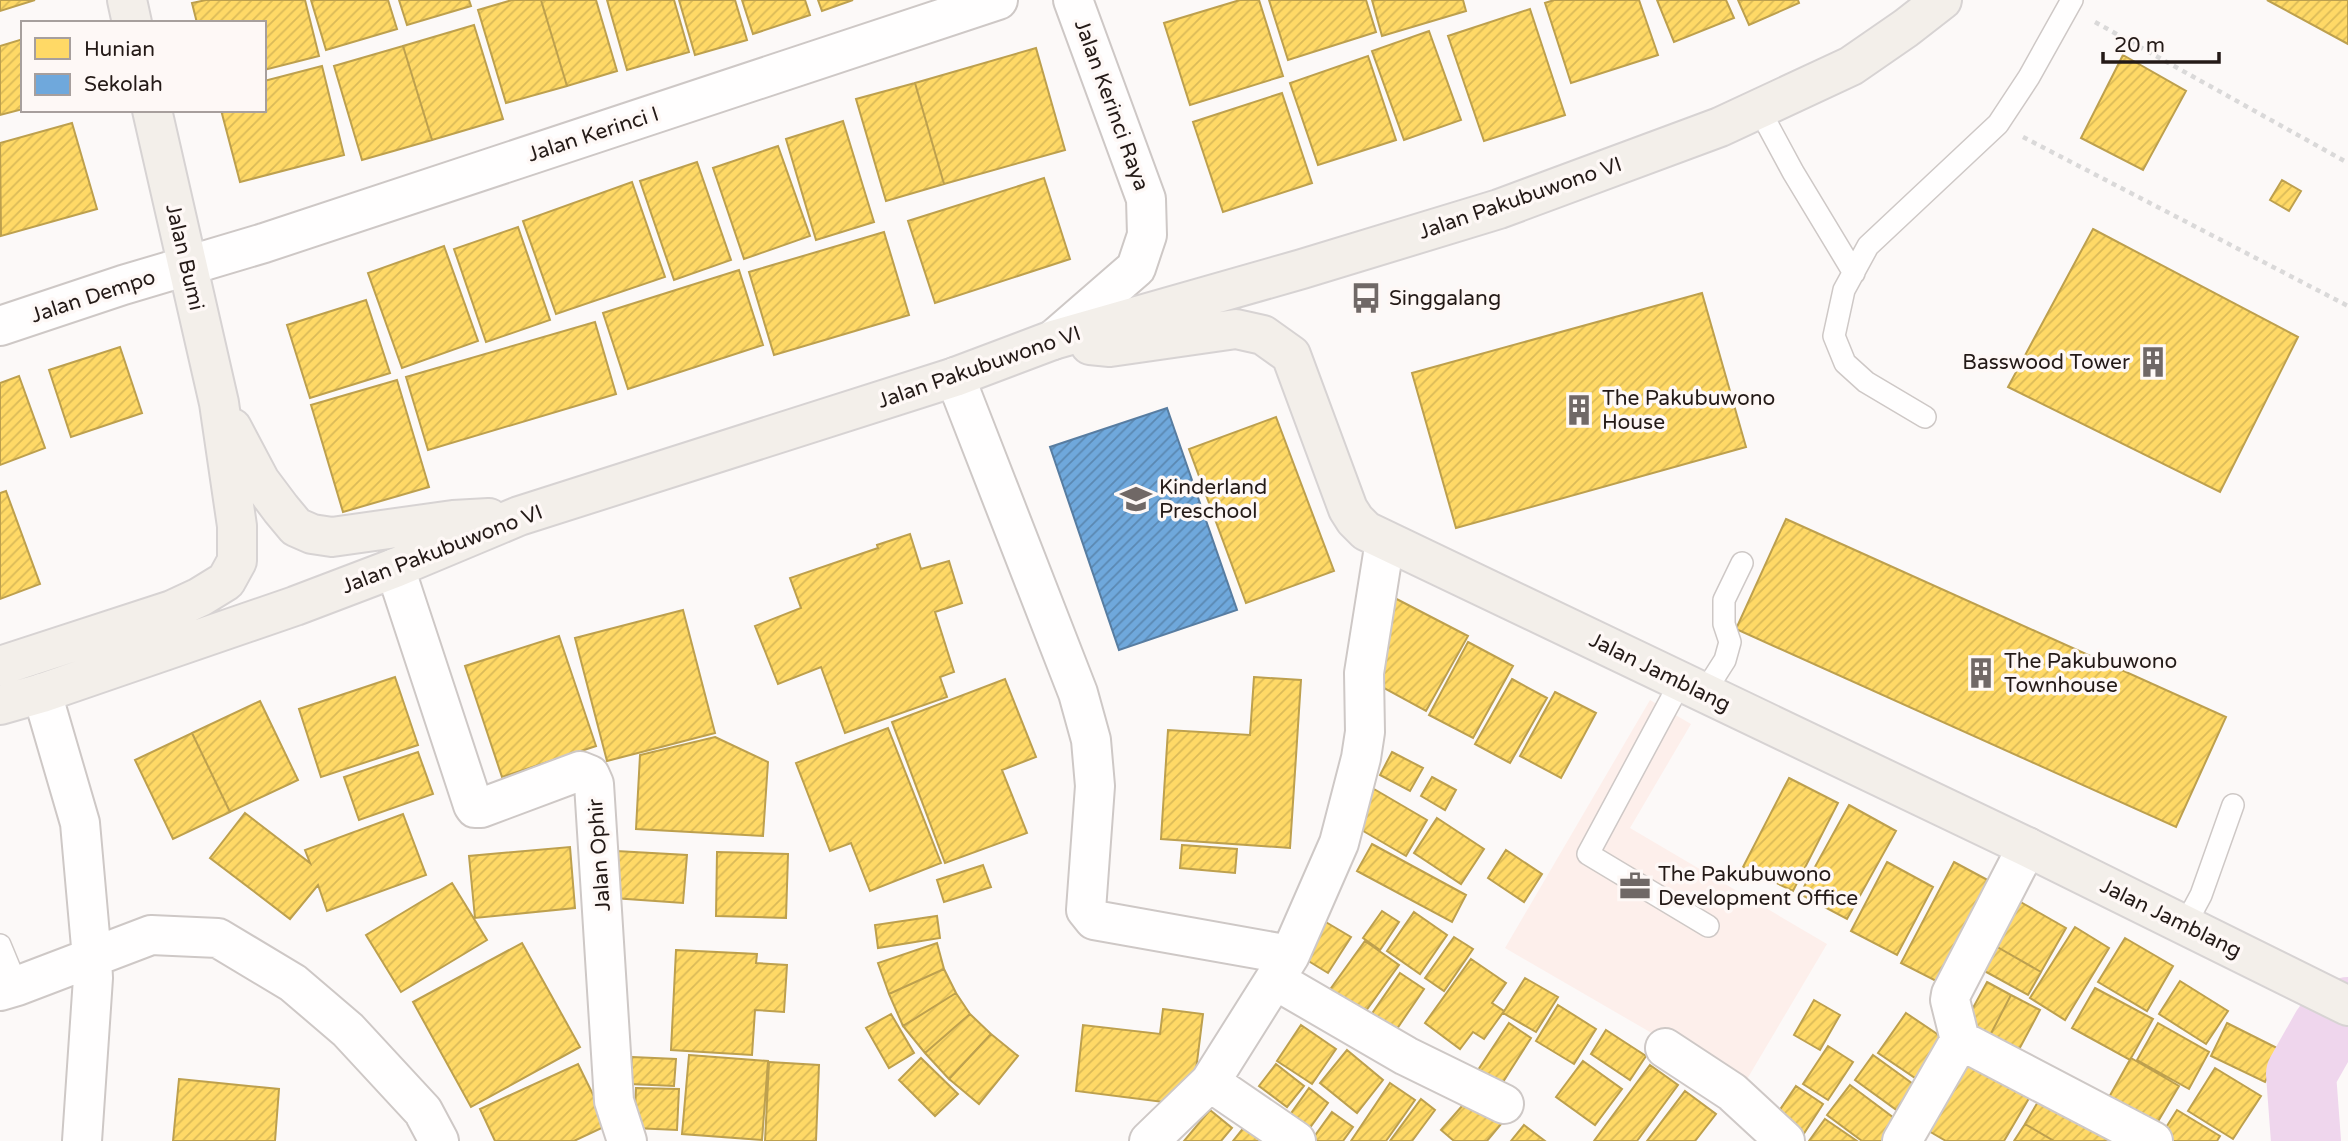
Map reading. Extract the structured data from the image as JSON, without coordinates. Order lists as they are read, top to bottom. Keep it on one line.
{"streets":{"main road":["Jalan Pakubuwono VI","Jalan Bumi","Jalan Jamblang"],"street":["Jalan Kerinci Raya","Jalan Kerinci I","Jalan Dempo","Jalan Ophir"]},"crossings":[["Jalan Kerinci Raya","Jalan Pakubuwono VI"],["Jalan Kerinci Raya","Jalan Jamblang"],["Jalan Kerinci I","Jalan Bumi"],["Jalan Kerinci I","Jalan Dempo"],["Jalan Pakubuwono VI","Jalan Jamblang"],["Jalan Pakubuwono VI","Jalan Ophir"],["Jalan Bumi","Jalan Dempo"]],"places":{"bus stop":["Singgalang"],"building":["Basswood Tower","The Pakubuwono House","The Pakubuwono Townhouse"],"school or university":["Kinderland Preschool"],"office":["The Pakubuwono Development Office"]},"legend":["Hunian","Sekolah"],"scale_bar":"20 m"}
